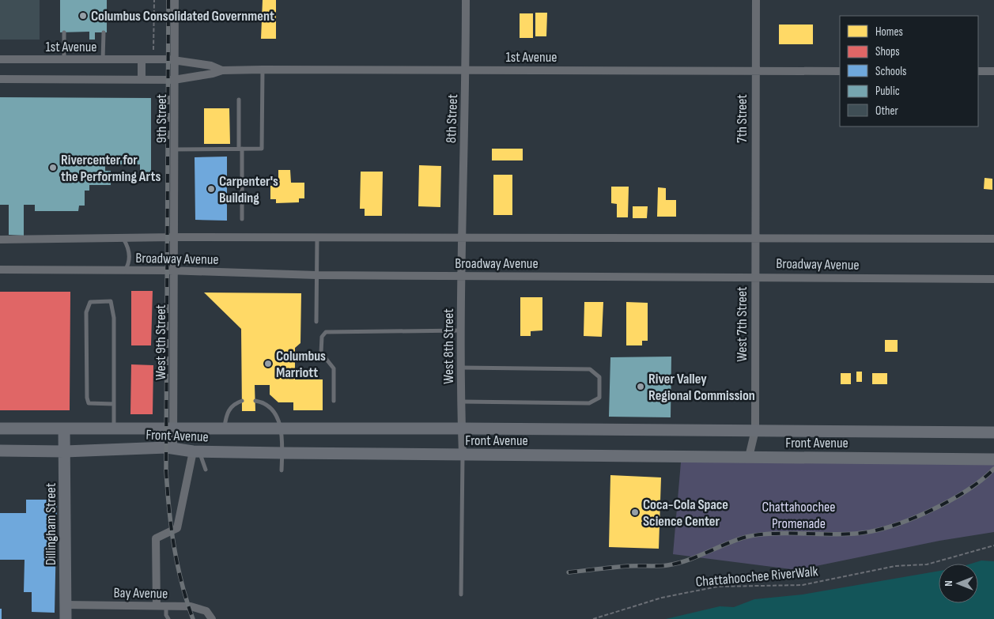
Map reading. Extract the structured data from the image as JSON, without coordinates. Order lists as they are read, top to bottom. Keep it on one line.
{"streets":{"street":["1st Avenue","9th Street","8th Street","7th Street","Broadway Avenue","West 7th Street","West 9th Street","West 8th Street","Front Avenue","Dillingham Street","Bay Avenue"],"path":["Chattahoochee RiverWalk"]},"crossings":[["1st Avenue","9th Street"],["1st Avenue","8th Street"],["1st Avenue","7th Street"],["9th Street","Broadway Avenue"],["9th Street","West 9th Street"],["8th Street","Broadway Avenue"],["8th Street","West 8th Street"],["7th Street","Broadway Avenue"],["7th Street","West 7th Street"],["Broadway Avenue","West 7th Street"],["Broadway Avenue","West 9th Street"],["Broadway Avenue","West 8th Street"],["West 7th Street","Front Avenue"],["West 9th Street","Front Avenue"],["West 8th Street","Front Avenue"],["Front Avenue","Dillingham Street"],["Dillingham Street","Bay Avenue"]],"parks":["Chattahoochee Promenade"],"places":["Columbus Consolidated Government","Rivercenter for the Performing Arts","Carpenter's Building","Columbus Marriott","River Valley Regional Commission","Coca-Cola Space Science Center"],"legend":["Homes","Shops","Schools","Public","Other"],"north":"left"}
